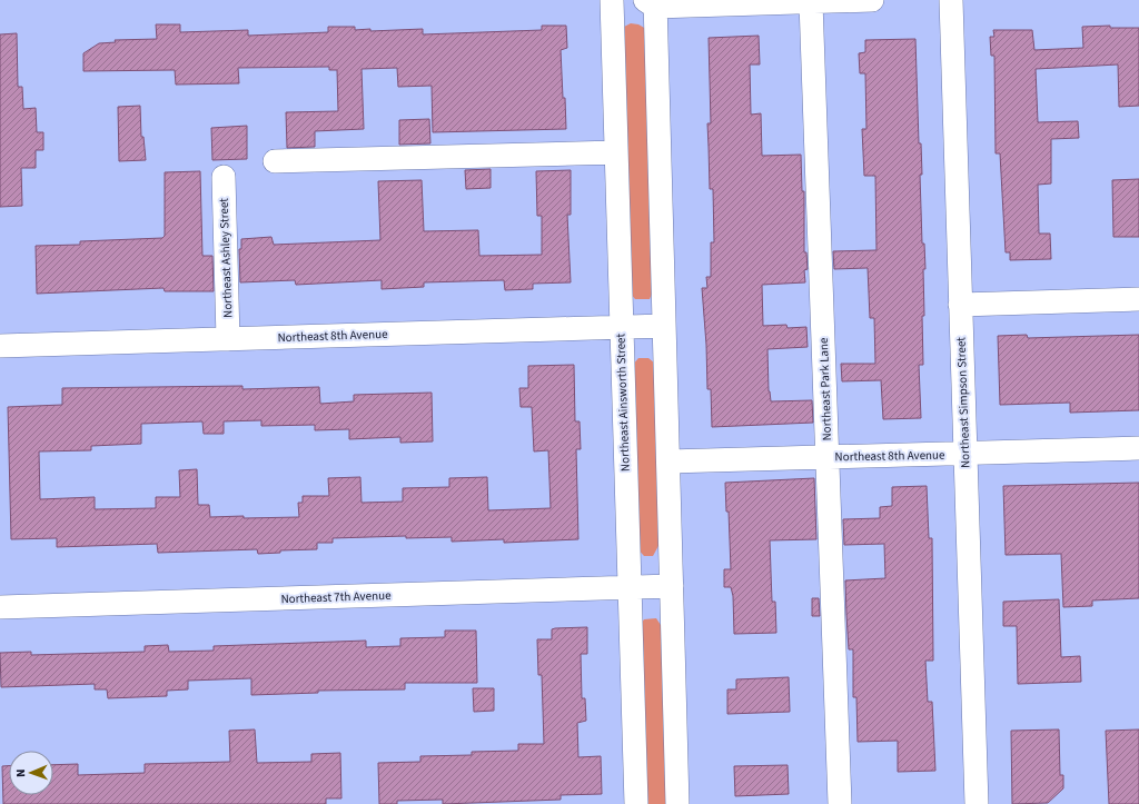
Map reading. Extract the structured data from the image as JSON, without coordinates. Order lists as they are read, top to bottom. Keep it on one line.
{"streets":{"street":["Northeast Ashley Street","Northeast 8th Avenue","Northeast Park Lane","Northeast Ainsworth Street","Northeast Simpson Street","Northeast 7th Avenue"]},"crossings":[["Northeast Ashley Street","Northeast 8th Avenue"],["Northeast 8th Avenue","Northeast Park Lane"],["Northeast 8th Avenue","Northeast Ainsworth Street"],["Northeast 8th Avenue","Northeast Simpson Street"],["Northeast Ainsworth Street","Northeast 7th Avenue"]],"north":"left"}
